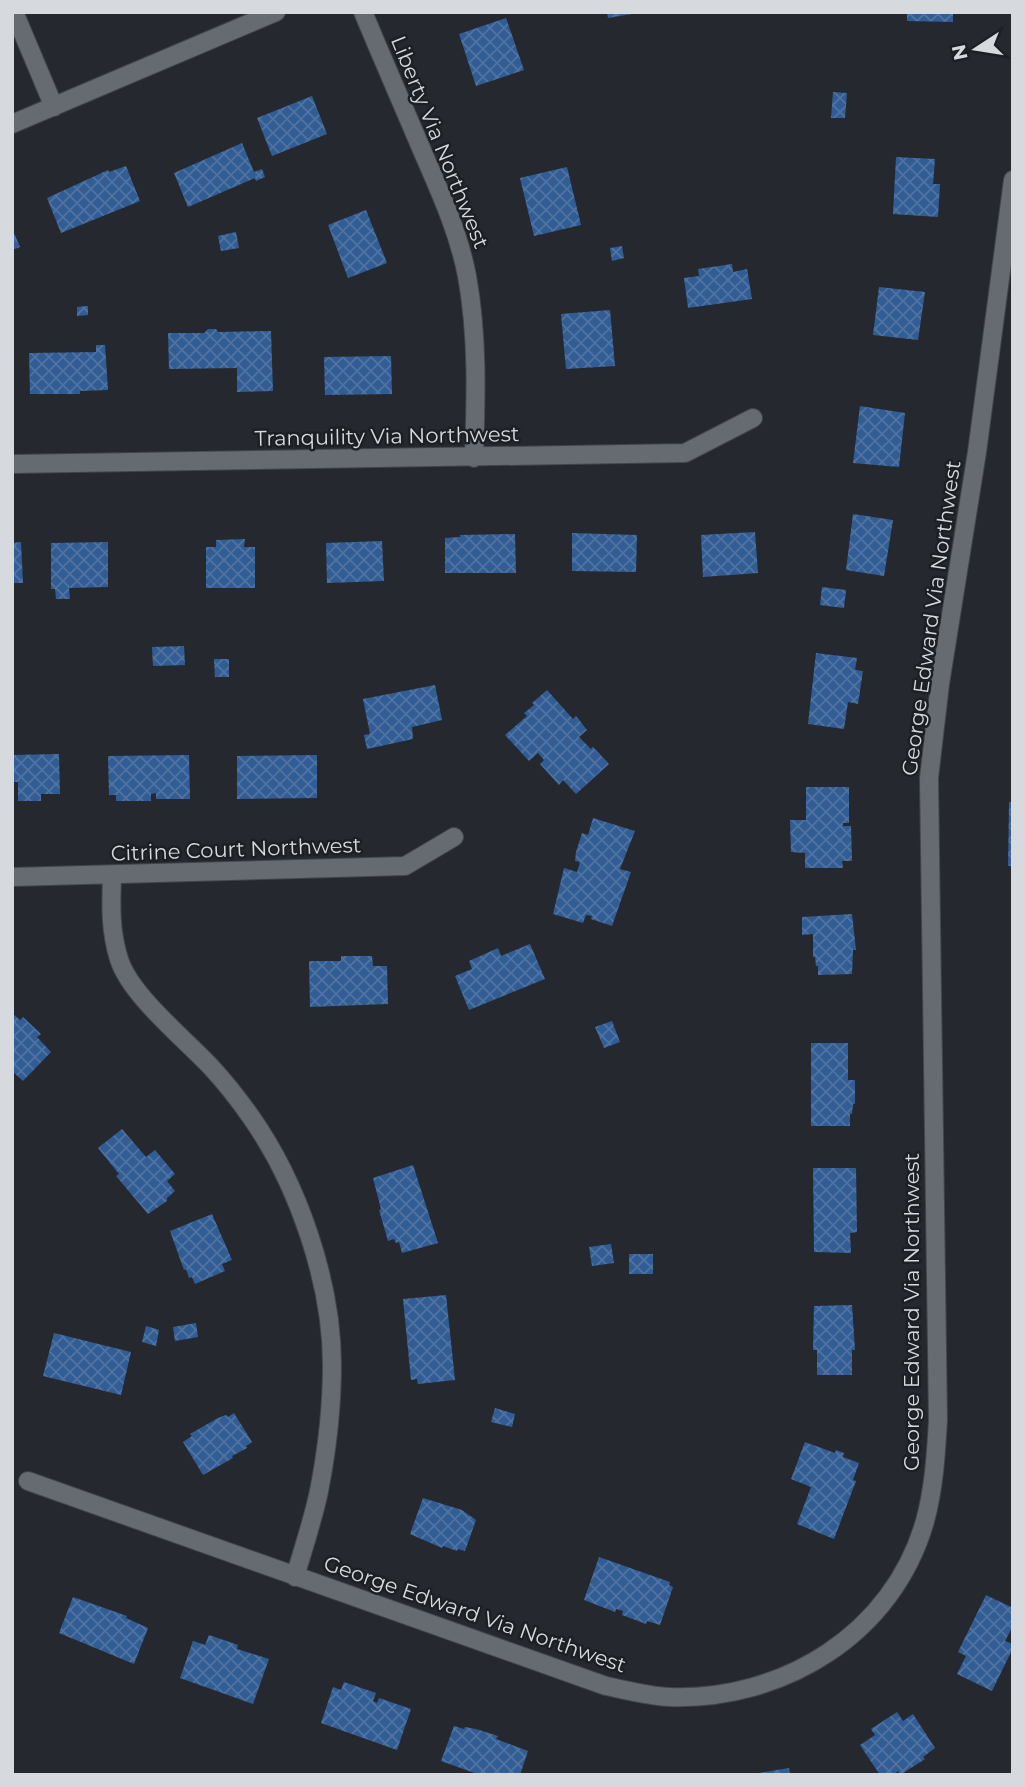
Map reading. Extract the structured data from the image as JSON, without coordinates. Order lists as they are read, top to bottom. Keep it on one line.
{"streets":{"street":["Liberty Via Northwest","Tranquility Via Northwest","George Edward Via Northwest","Citrine Court Northwest"]},"crossings":[["Liberty Via Northwest","Tranquility Via Northwest"]],"north":"left"}
